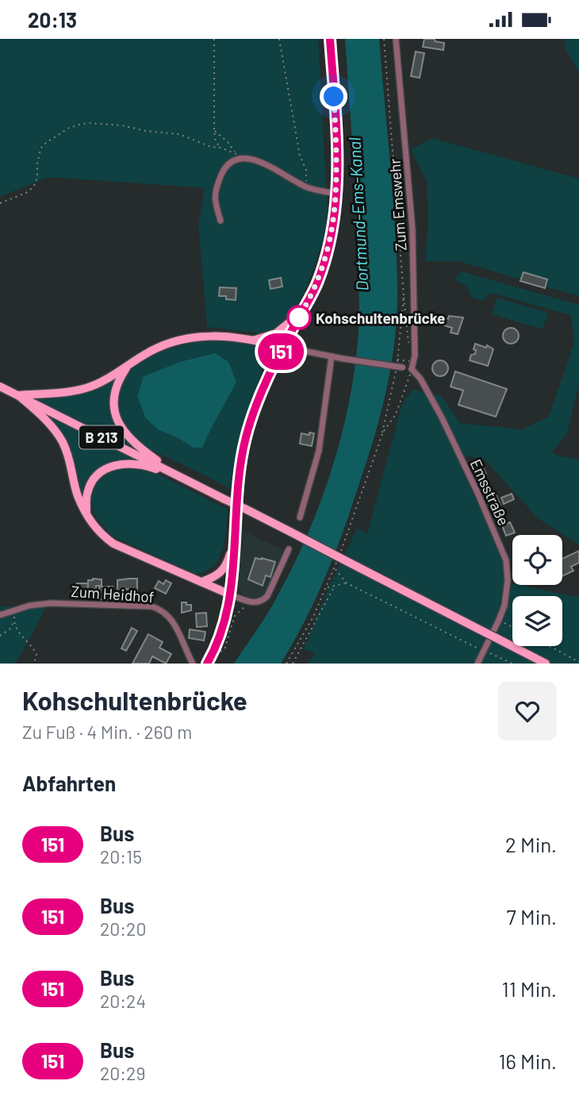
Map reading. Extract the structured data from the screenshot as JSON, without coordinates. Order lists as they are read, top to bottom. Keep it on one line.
{"streets":{"main road":["B 213"],"street":["Zum Emswehr","Emsstraße","Zum Heidhof"]},"crossings":[["Zum Emswehr","Emsstraße"]],"water":["Dortmund-Ems-Kanal"],"places":["Kohschultenbrücke"],"lines":["bus line 151"],"page":{"status":"20:13","on_map":"151","heading":[["Kohschultenbrücke","Zu Fuß · 4 Min. · 260 m"],"Abfahrten"],"list":[{"mark":"151","name":"Bus","note":"20:15","value":"2 Min."},{"mark":"151","name":"Bus","note":"20:20","value":"7 Min."},{"mark":"151","name":"Bus","note":"20:24","value":"11 Min."},{"mark":"151","name":"Bus","note":"20:29","value":"16 Min."}]}}
